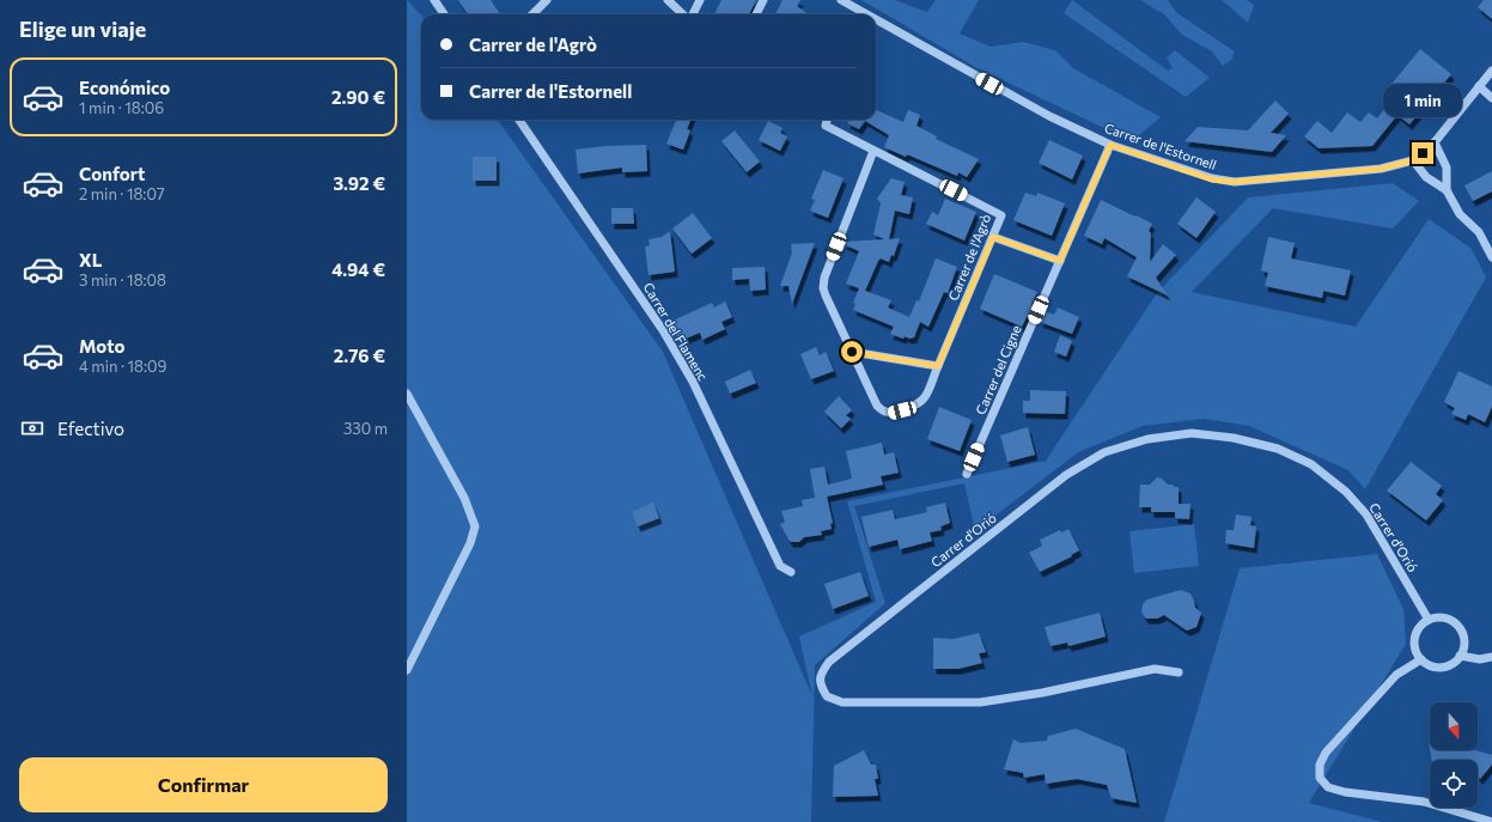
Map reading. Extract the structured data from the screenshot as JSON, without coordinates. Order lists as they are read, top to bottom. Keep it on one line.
{"streets":{"street":["Carrer de l'Estornell","Carrer de l'Agrò","Carrer del Flamenc","Carrer del Cigne","Carrer d'Orió"]},"crossings":[["Carrer de l'Estornell","Carrer del Cigne"]],"north":"bottom","page":{"heading":"Elige un viaje","banner":["Carrer de l'Agrò","Carrer de l'Estornell"],"list":[{"name":"Económico","note":"1 min · 18:06","value":"2.90 €"},{"name":"Confort","note":"2 min · 18:07","value":"3.92 €"},{"name":"XL","note":"3 min · 18:08","value":"4.94 €"},{"name":"Moto","note":"4 min · 18:09","value":"2.76 €"}],"bubble":"1 min","pay":["Efectivo","330 m"],"buttons":"Confirmar"}}
